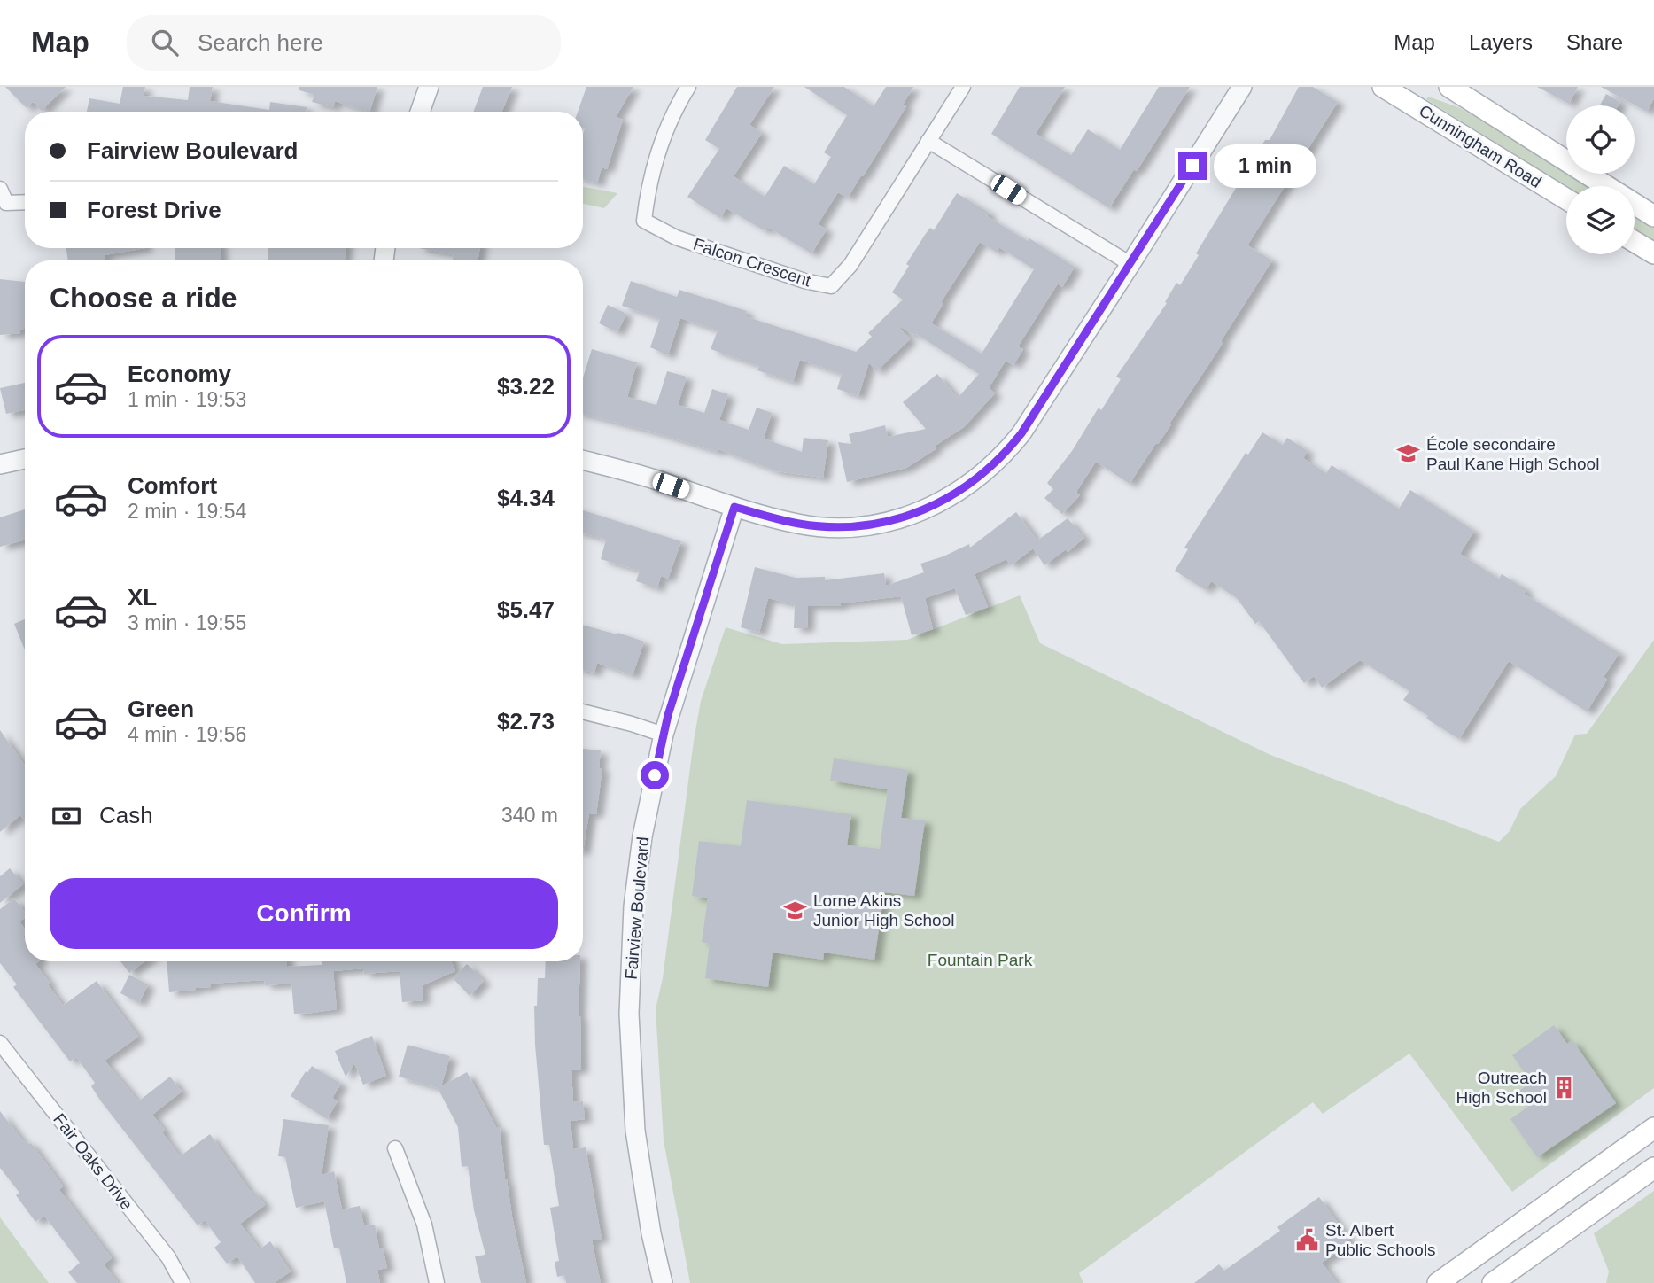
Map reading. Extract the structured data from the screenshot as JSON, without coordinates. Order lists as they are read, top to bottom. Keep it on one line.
{"streets":{"main road":["Cunningham Road"],"street":["Falcon Crescent","Fairview Boulevard","Fair Oaks Drive"]},"parks":["Fountain Park"],"places":{"school or university":["École secondaire Paul Kane High School","Lorne Akins Junior High School"],"building":["Outreach High School"],"public building":["St. Albert Public Schools"]},"page":{"header":"Map","search":"Search here","nav":["Map","Layers","Share"],"banner":["Fairview Boulevard","Forest Drive"],"bubble":"1 min","heading":"Choose a ride","list":[{"name":"Economy","note":"1 min · 19:53","value":"$3.22"},{"name":"Comfort","note":"2 min · 19:54","value":"$4.34"},{"name":"XL","note":"3 min · 19:55","value":"$5.47"},{"name":"Green","note":"4 min · 19:56","value":"$2.73"}],"pay":["Cash","340 m"],"buttons":"Confirm"}}
